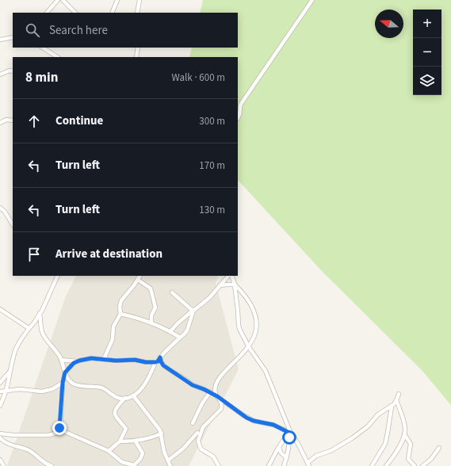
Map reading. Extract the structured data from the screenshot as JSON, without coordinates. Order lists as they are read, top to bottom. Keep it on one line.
{"north":"left","page":{"map_buttons":["+","−"],"search":"Search here","heading":["8 min","Walk · 600 m"],"list":[["Continue","300 m"],["Turn left","170 m"],["Turn left","130 m"],"Arrive at destination"]}}
